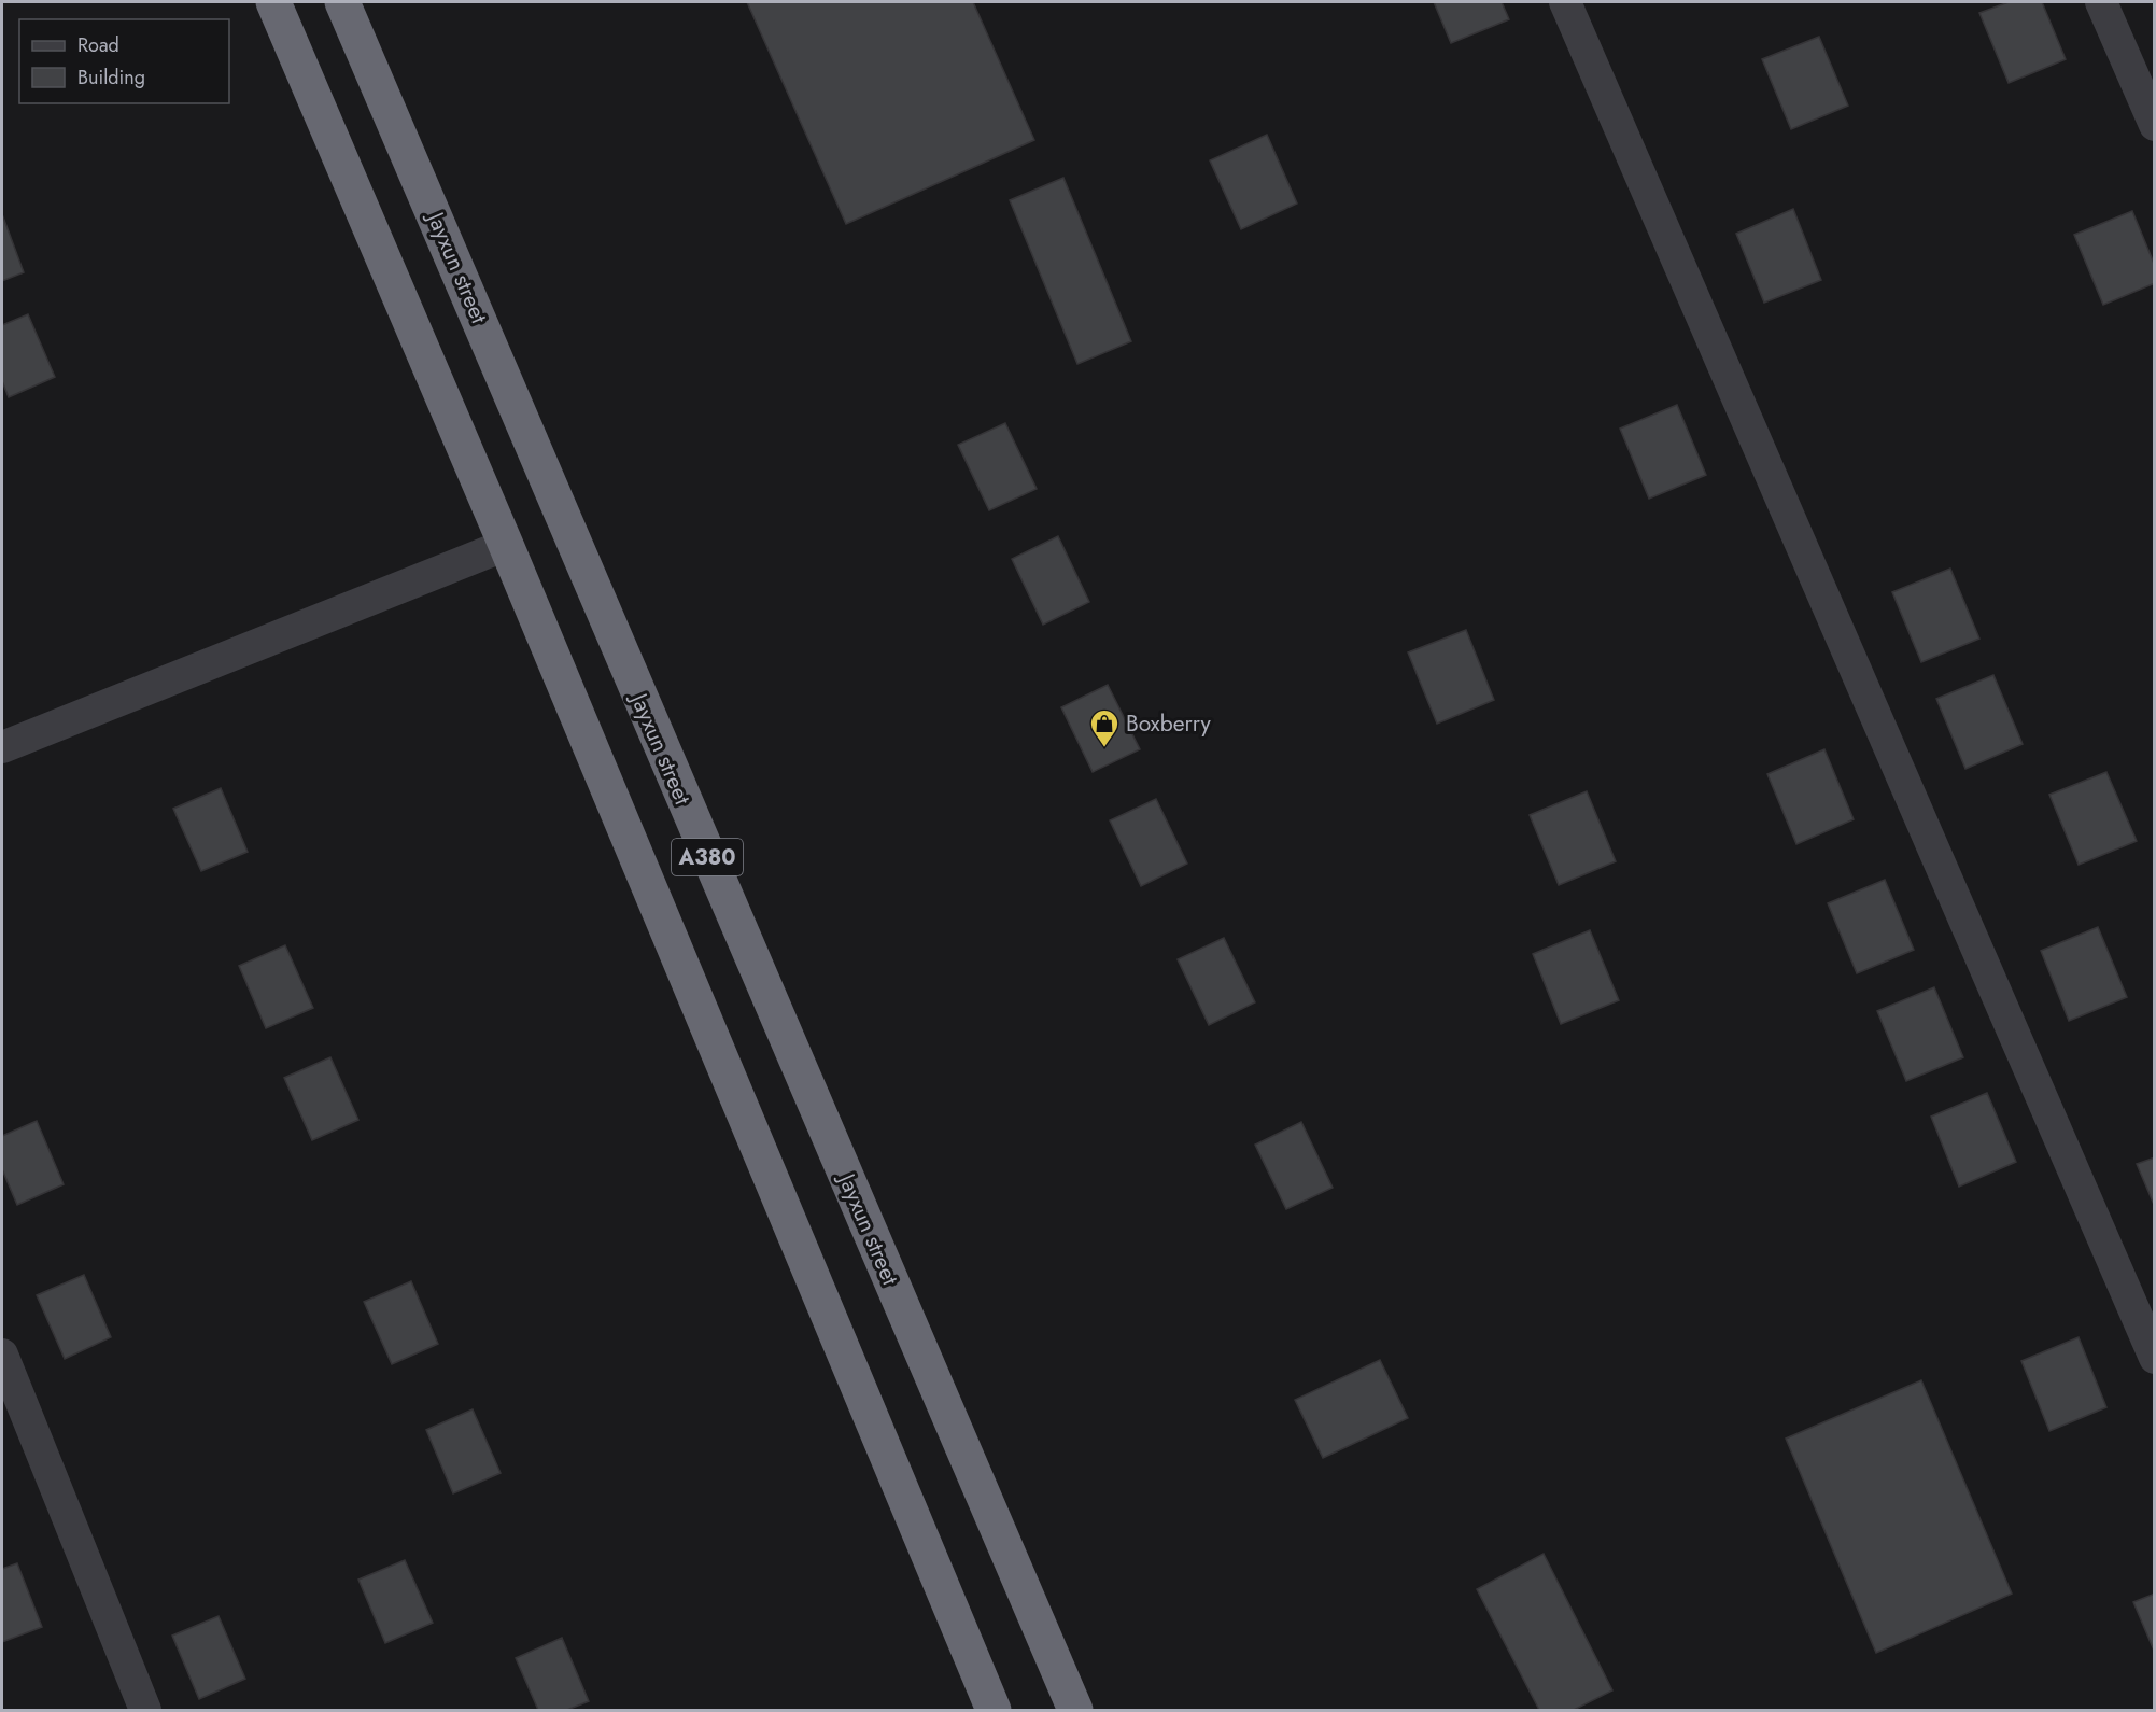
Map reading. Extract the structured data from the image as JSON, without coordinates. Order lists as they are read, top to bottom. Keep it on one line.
{"streets":{"highway":["Jayxun street","A380"]},"places":{"shop":["Boxberry"]},"legend":["Road","Building"]}
